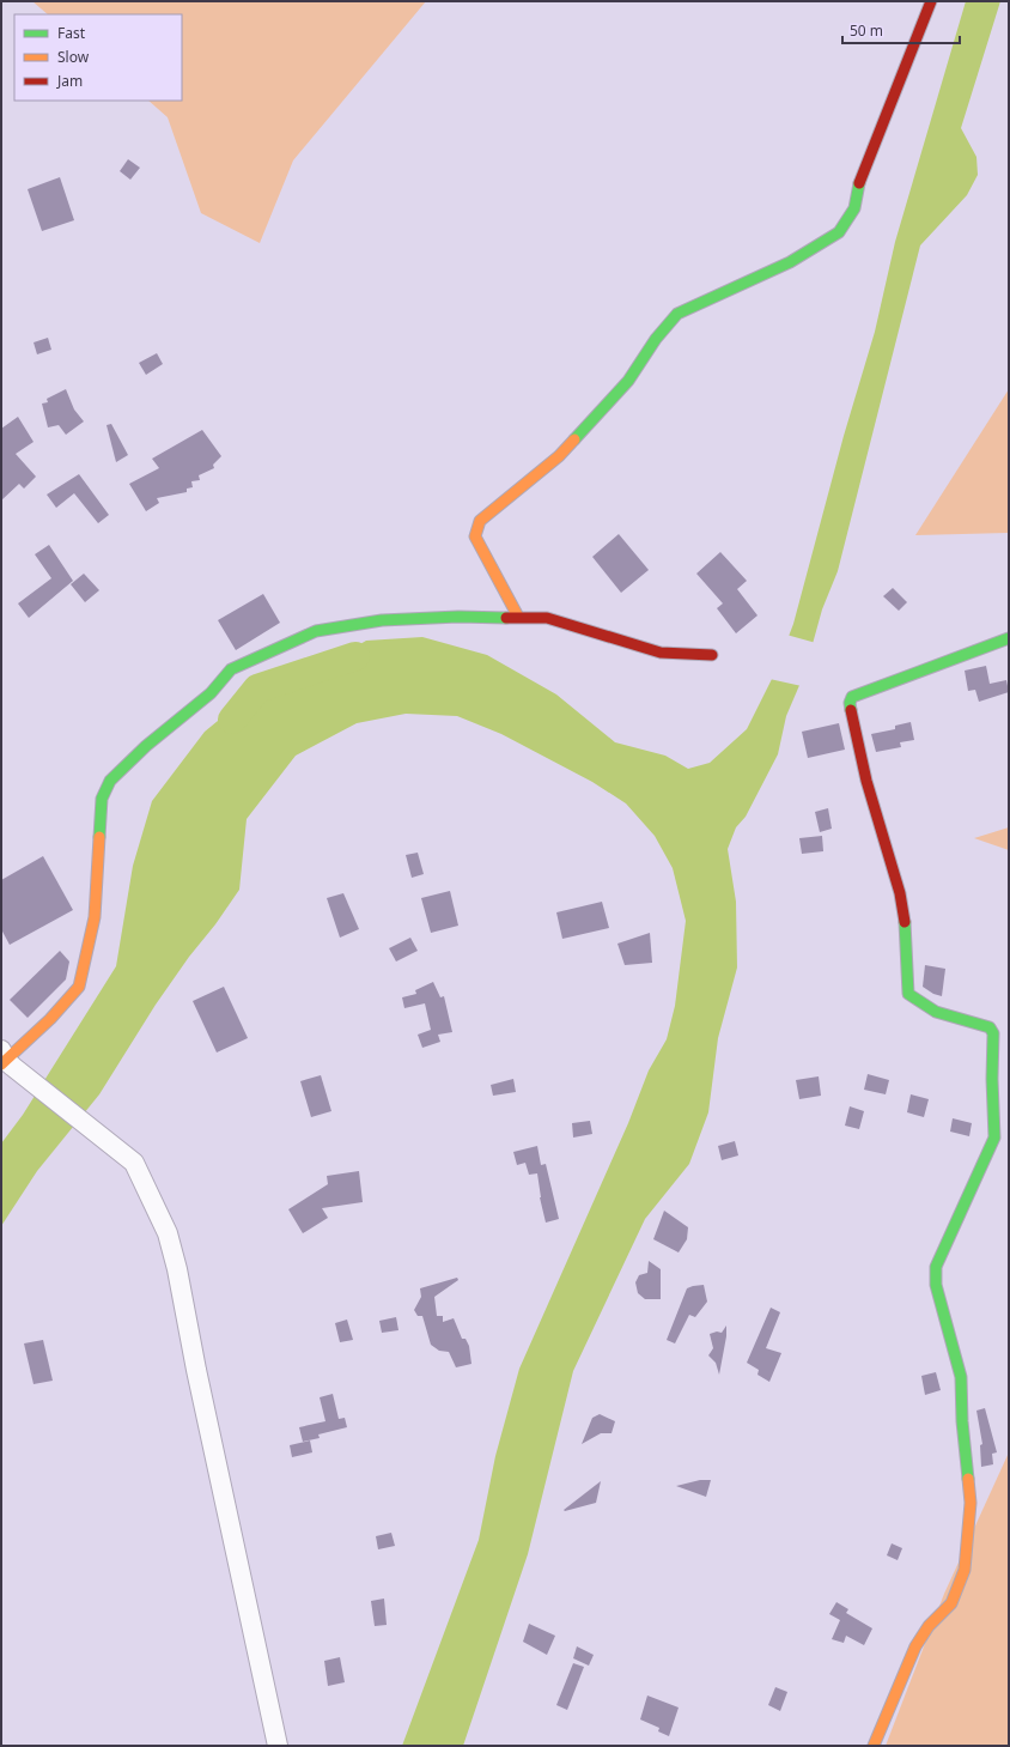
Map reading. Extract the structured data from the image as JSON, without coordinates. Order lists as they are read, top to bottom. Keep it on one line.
{"legend":["Fast","Slow","Jam"],"scale_bar":"50 m"}
